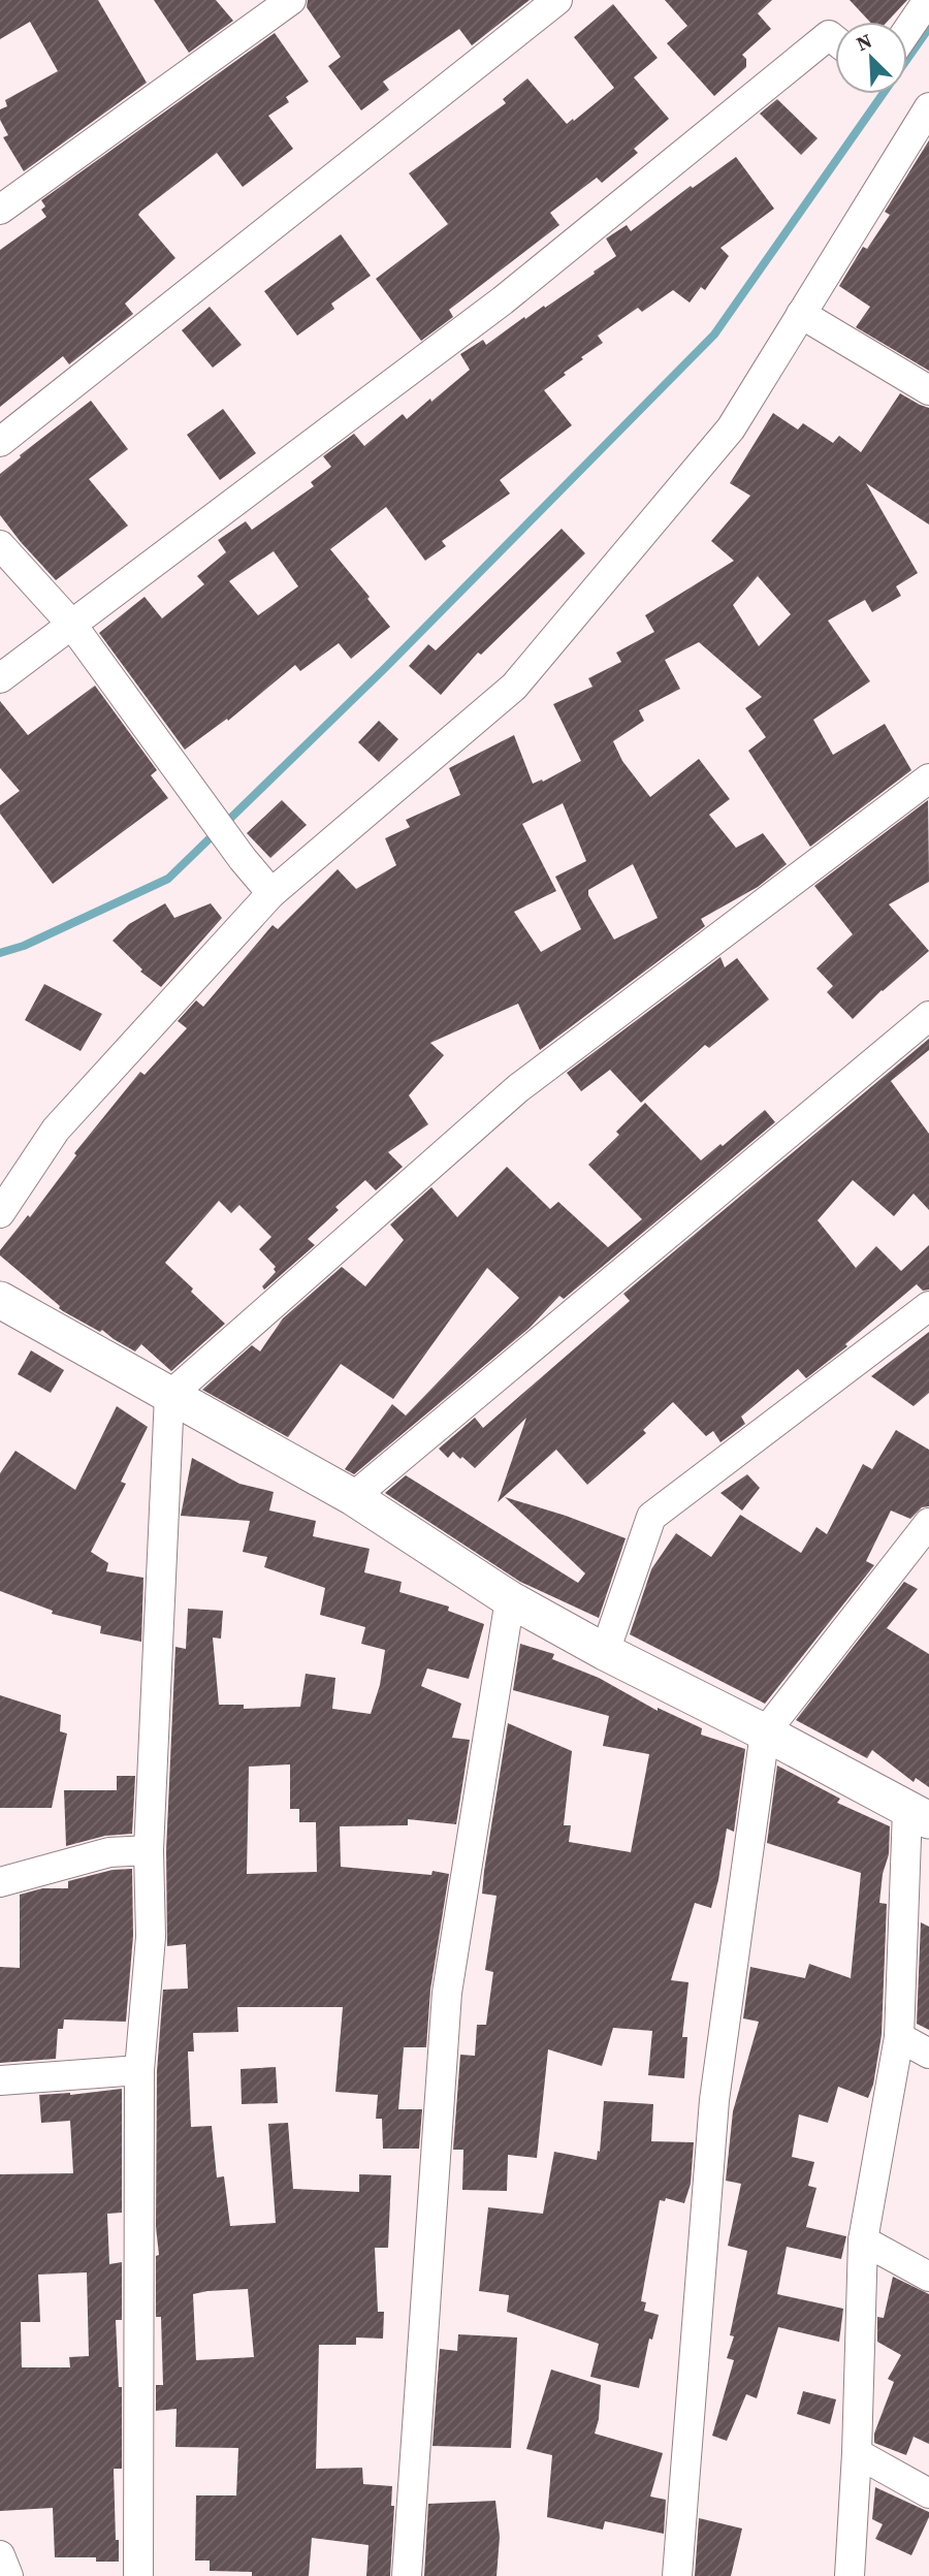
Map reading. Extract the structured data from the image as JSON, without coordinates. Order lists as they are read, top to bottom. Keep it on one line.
{"north":"top left"}
